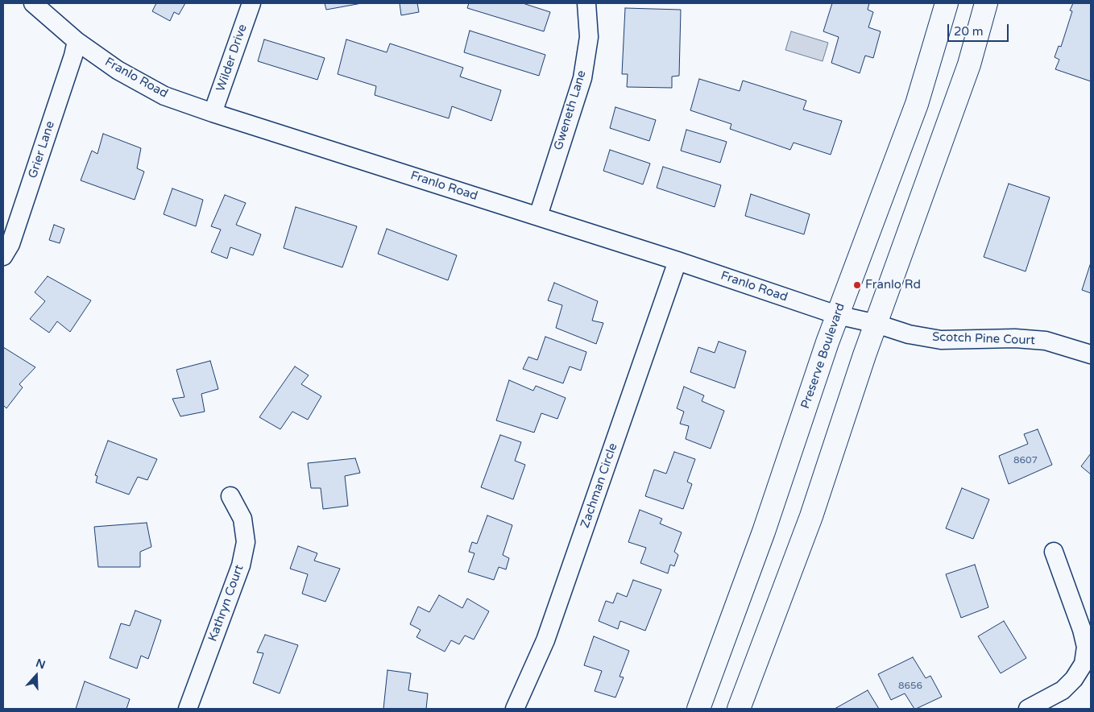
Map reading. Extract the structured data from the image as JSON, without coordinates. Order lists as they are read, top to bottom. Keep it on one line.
{"streets":{"street":["Wilder Drive","Franlo Road","Gweneth Lane","Grier Lane","Scotch Pine Court","Preserve Boulevard","Zachman Circle","Kathryn Court"]},"crossings":[["Wilder Drive","Franlo Road"],["Franlo Road","Gweneth Lane"],["Franlo Road","Grier Lane"],["Franlo Road","Scotch Pine Court"],["Franlo Road","Preserve Boulevard"],["Franlo Road","Zachman Circle"]],"places":["Franlo Rd"],"house_numbers":["8607","8656"],"scale_bar":"20 m","north":"top"}
